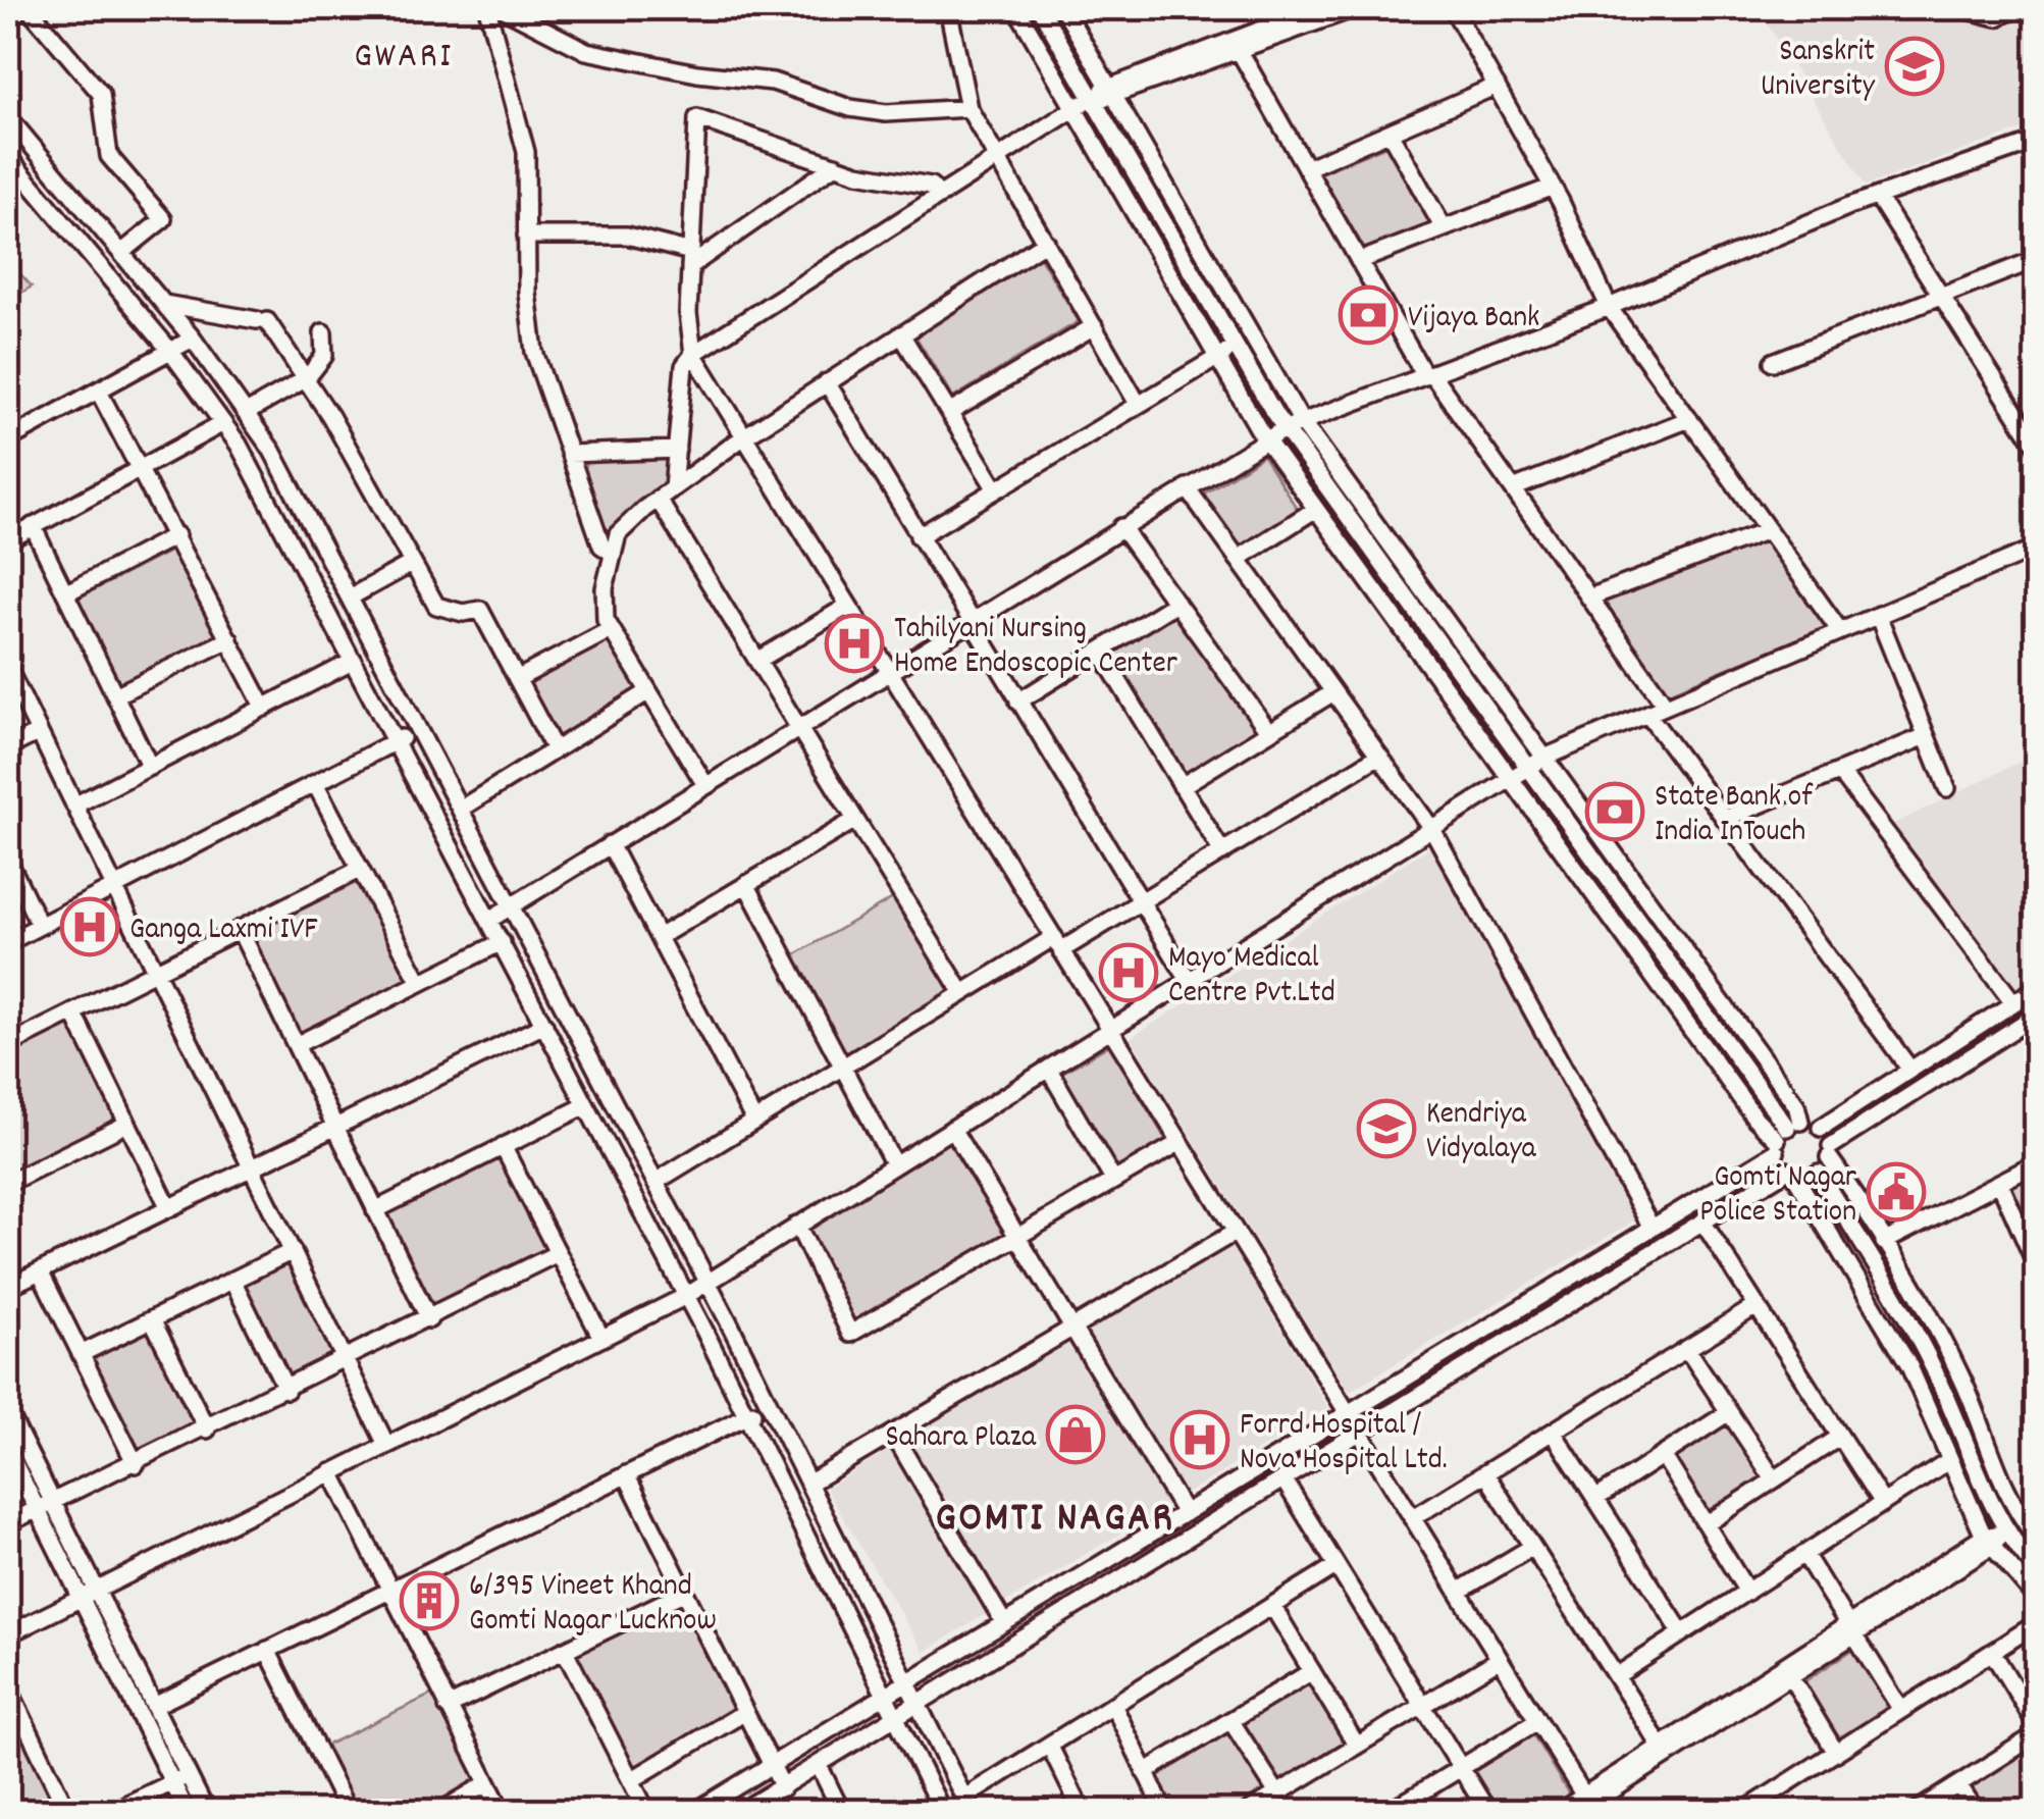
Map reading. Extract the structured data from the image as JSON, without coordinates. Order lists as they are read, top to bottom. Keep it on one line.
{"districts":["GWARI","GOMTI NAGAR"],"places":{"school or university":["Sanskrit University","Kendriya Vidyalaya"],"bank":["Vijaya Bank","State Bank of India InTouch"],"hospital":["Tahilyani Nursing Home Endoscopic Center","Ganga Laxmi IVF","Mayo Medical Centre Pvt.Ltd","Forrd Hospital / Nova Hospital Ltd."],"public building":["Gomti Nagar Police Station"],"shop":["Sahara Plaza"],"building":["6/395 Vineet Khand Gomti Nagar Lucknow"]}}
